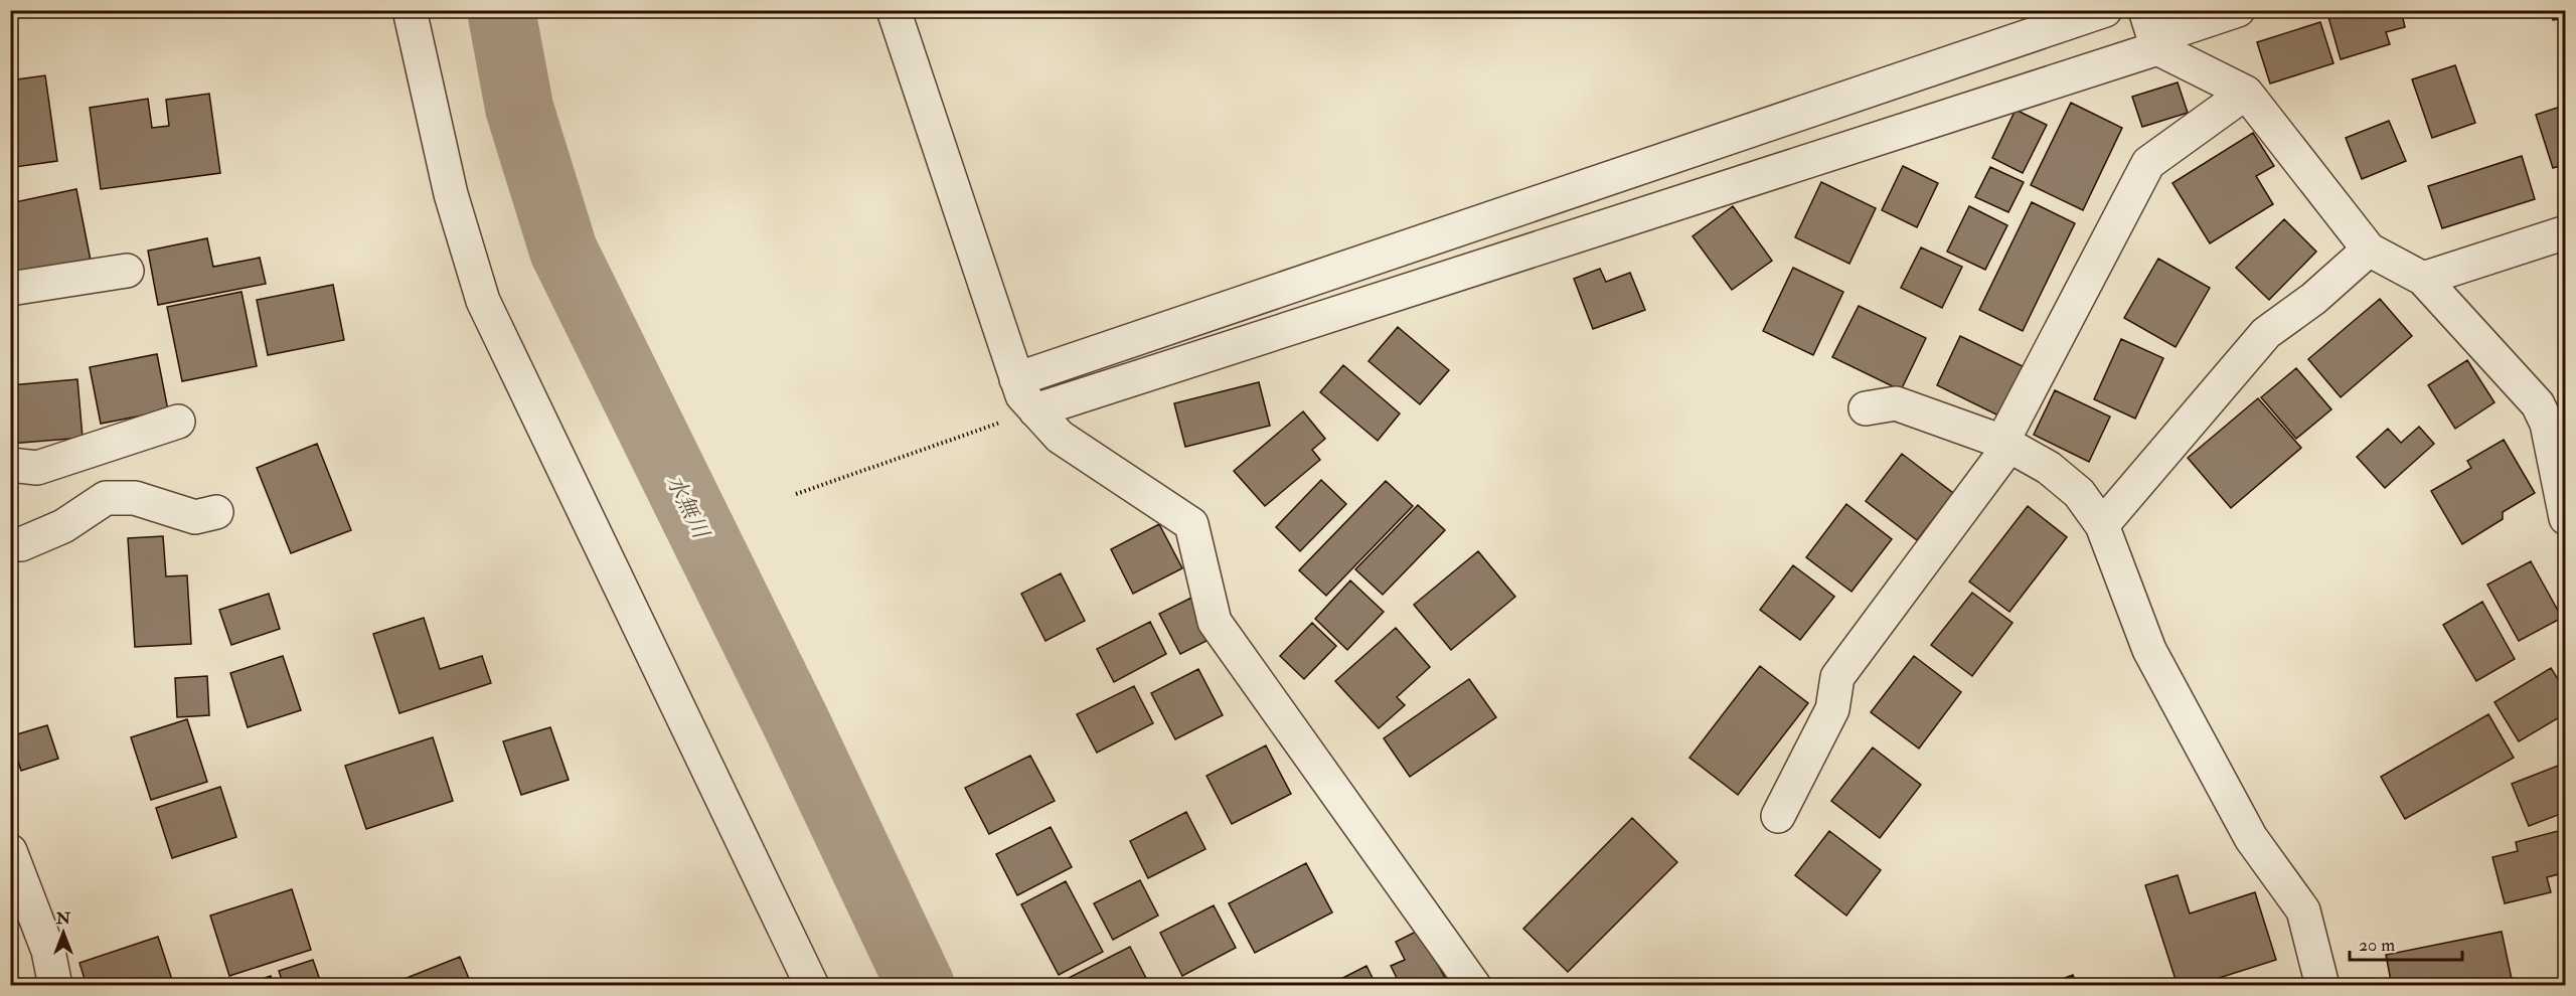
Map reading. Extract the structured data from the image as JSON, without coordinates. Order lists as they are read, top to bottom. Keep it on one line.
{"water":["水無川"],"scale_bar":"20 m","north":"top"}
